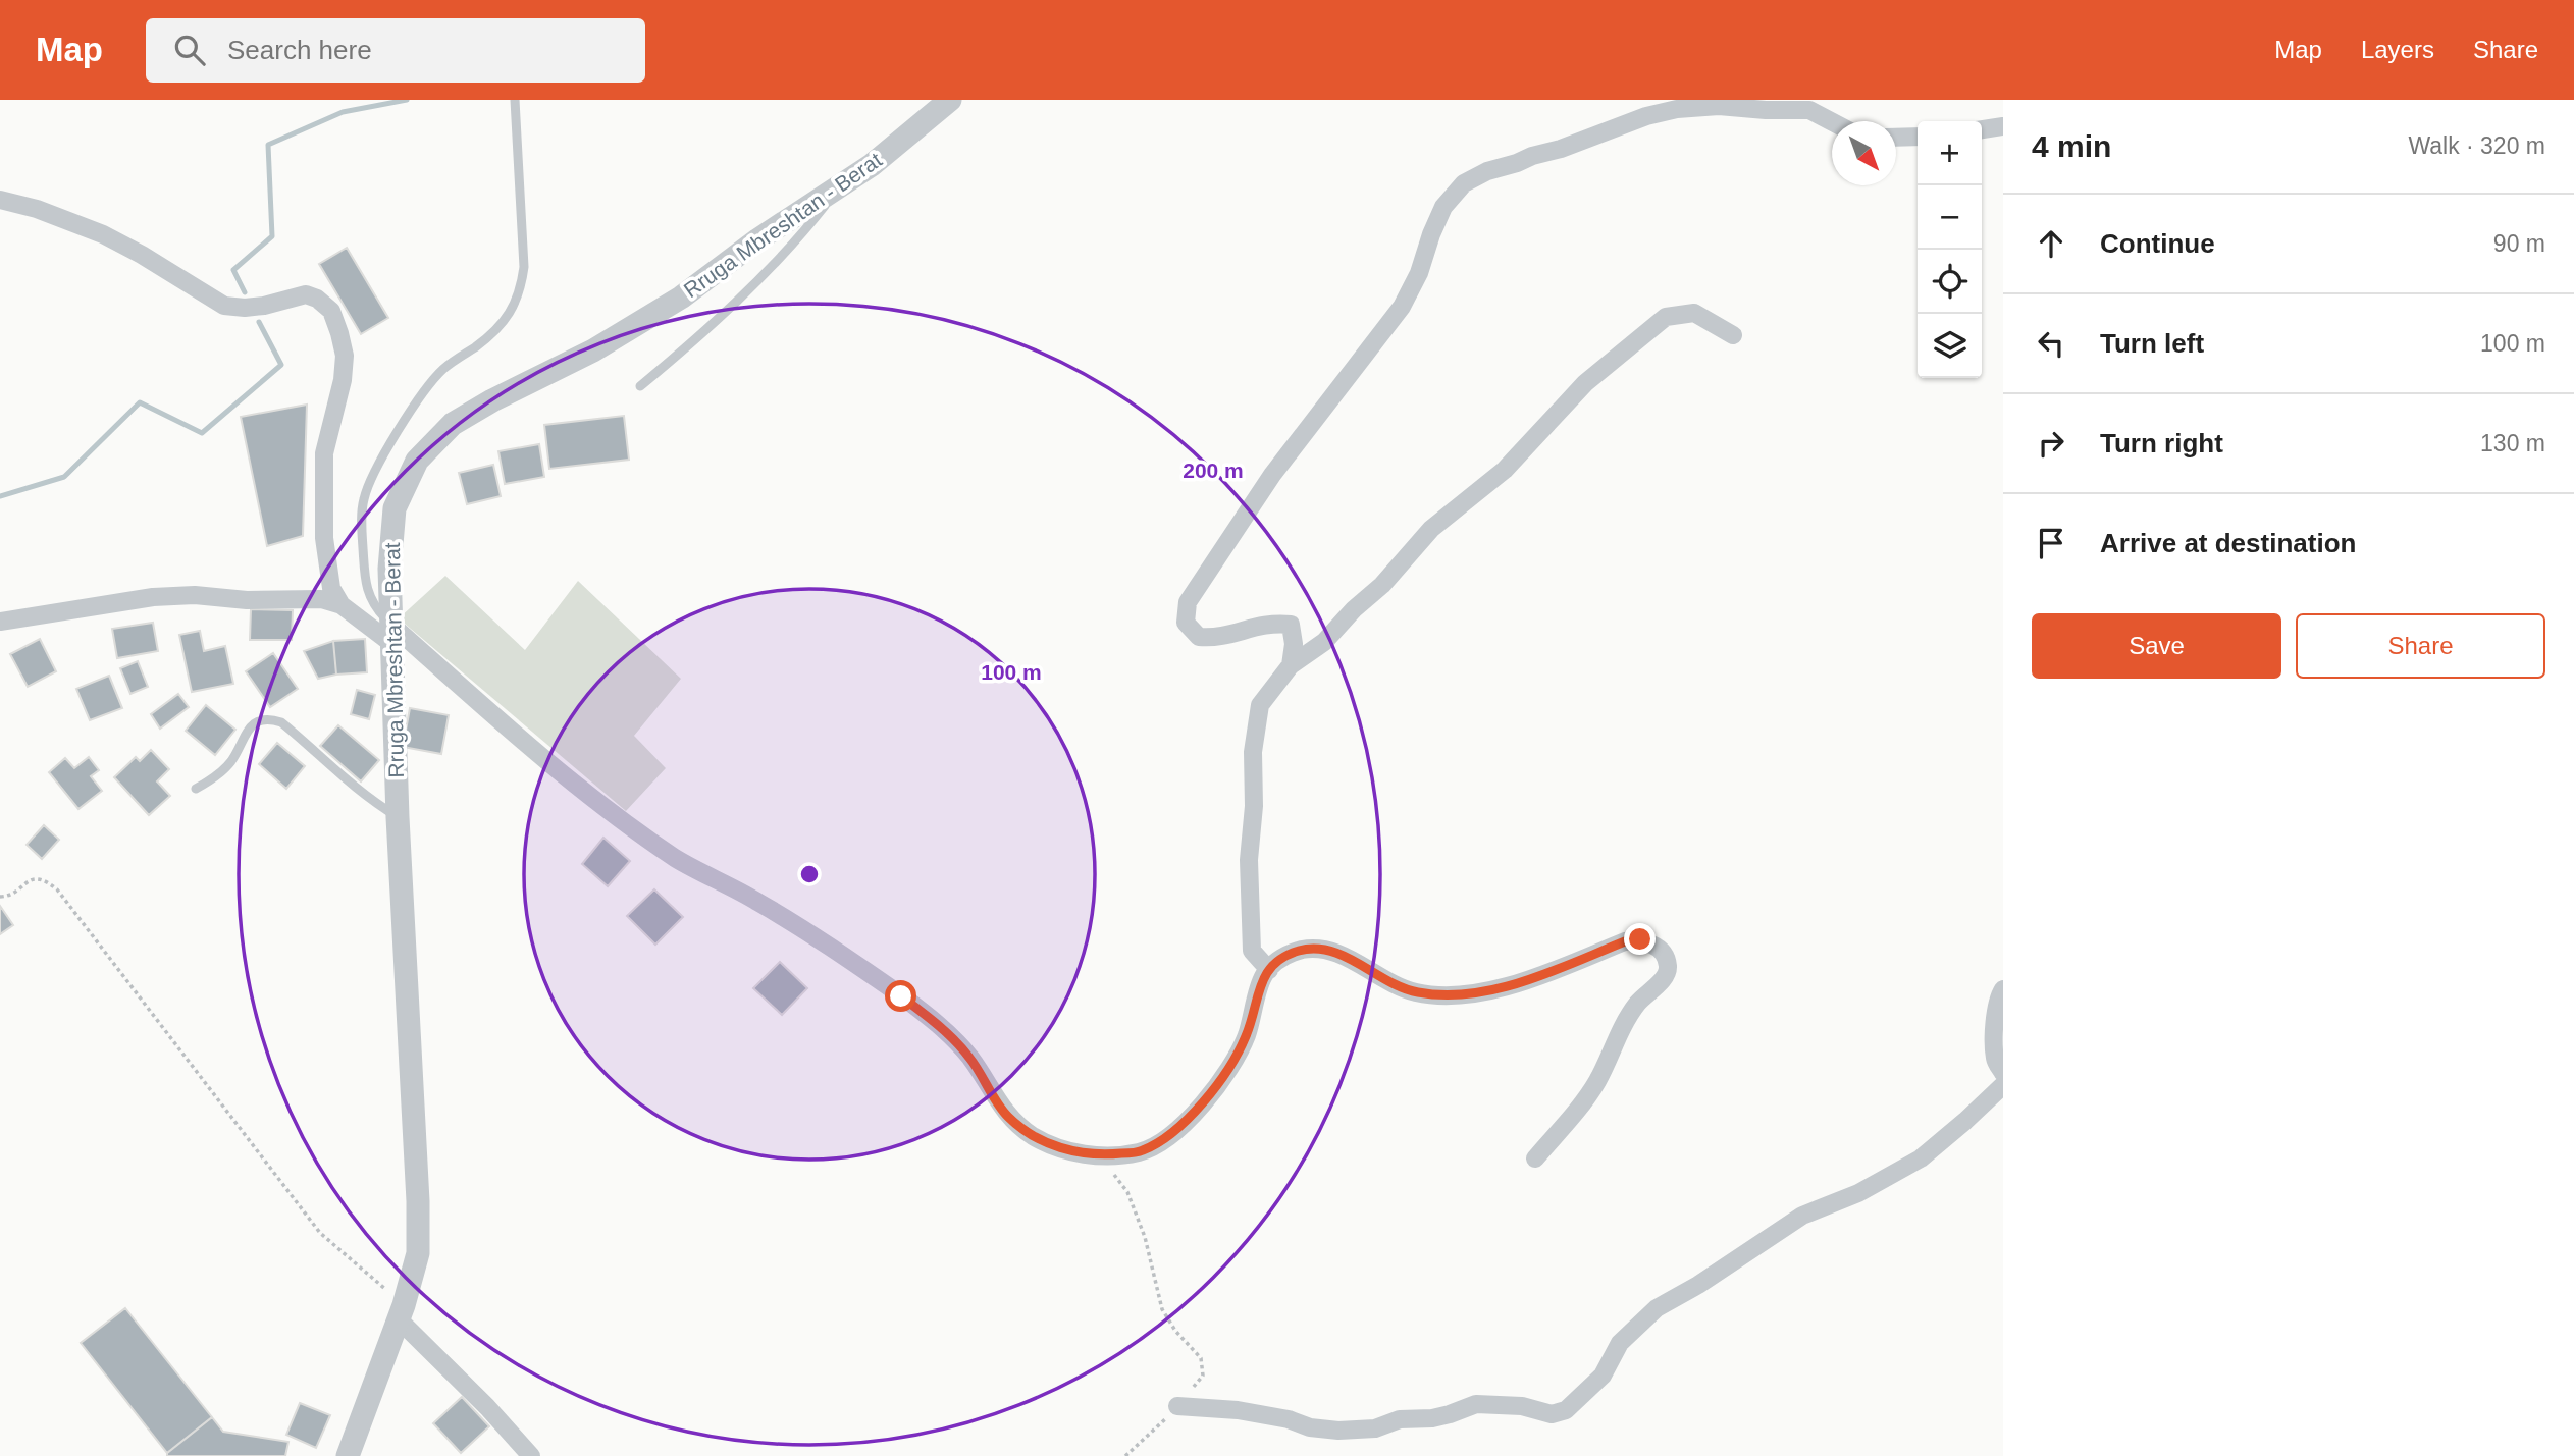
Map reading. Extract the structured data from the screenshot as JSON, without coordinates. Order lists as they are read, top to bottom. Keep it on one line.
{"streets":{"street":["Rruga Mbreshtan - Berat"]},"north":"bottom right","page":{"header":"Map","search":"Search here","nav":["Map","Layers","Share"],"heading":["4 min","Walk · 320 m"],"map_buttons":["+","−"],"list":[["Continue","90 m"],["Turn left","100 m"],["Turn right","130 m"],"Arrive at destination"],"buttons":["Save","Share"]},"rings":["200 m","100 m"]}
